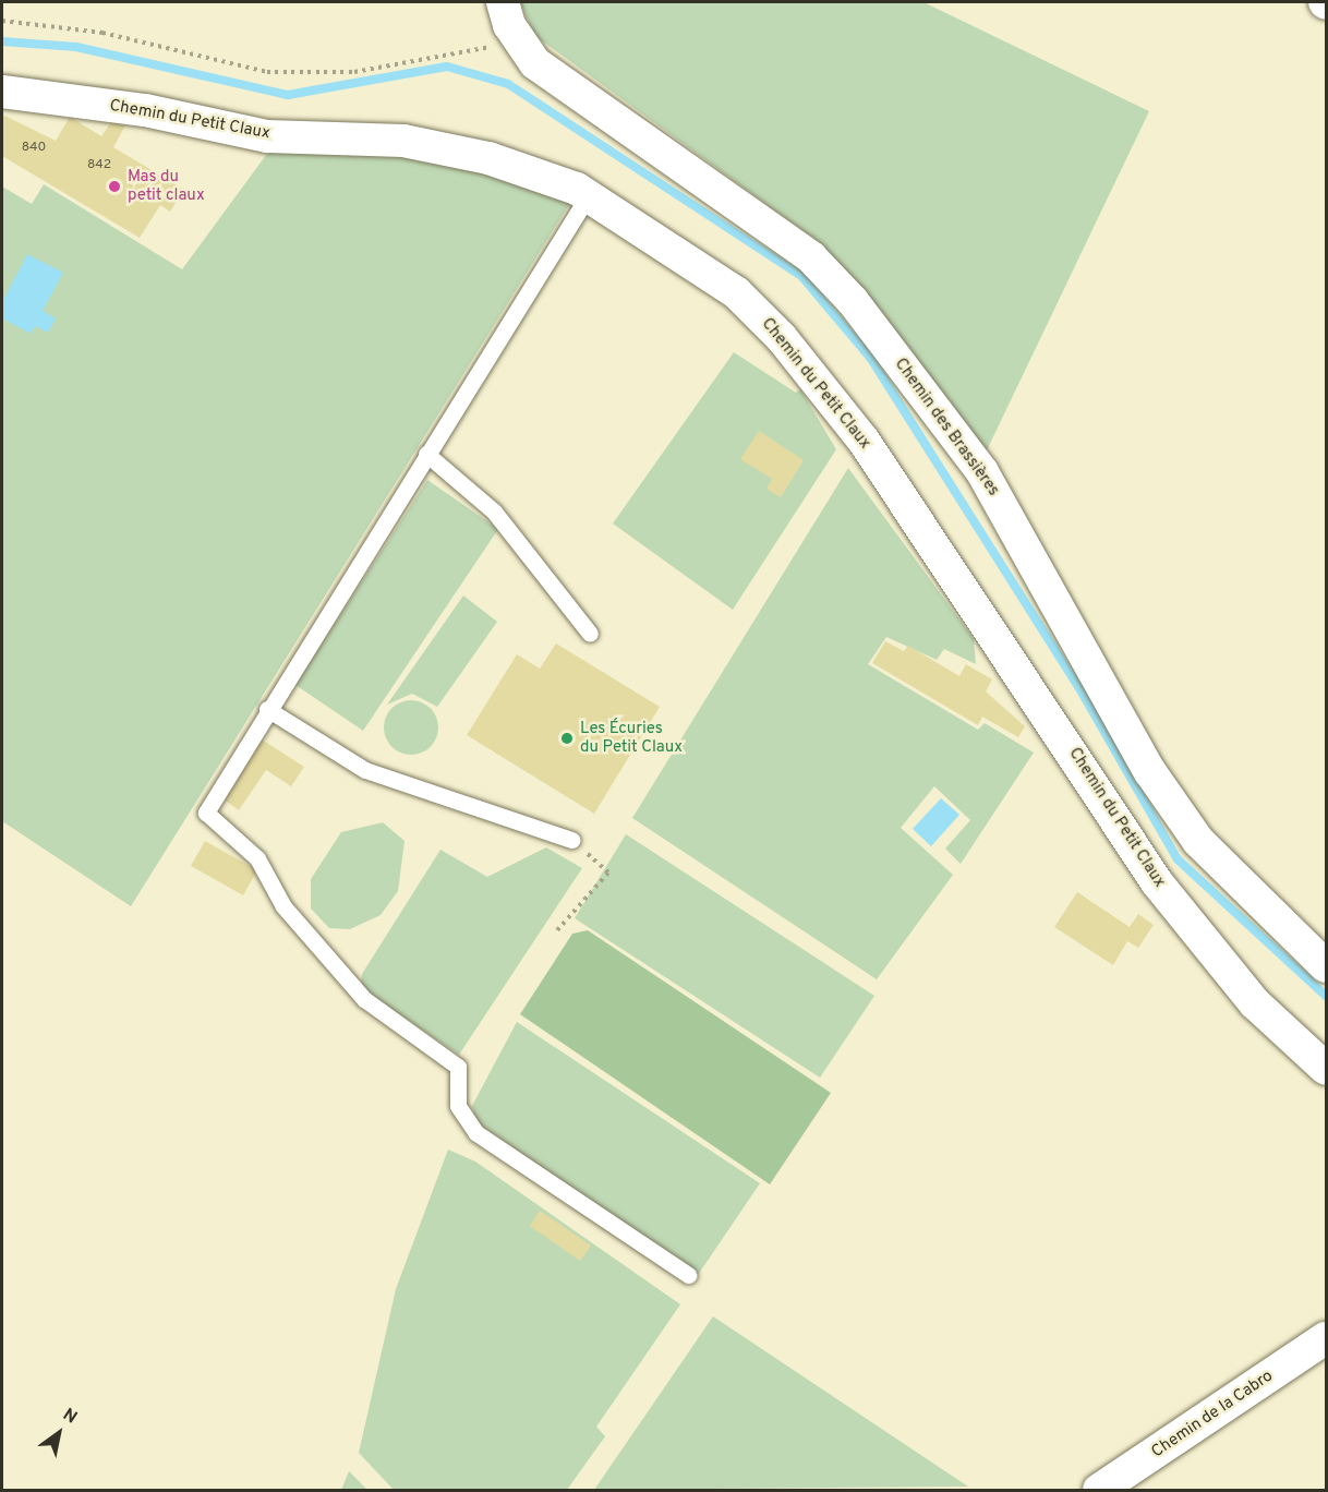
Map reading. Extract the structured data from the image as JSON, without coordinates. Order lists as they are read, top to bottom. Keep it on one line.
{"streets":{"street":["Chemin du Petit Claux","Chemin des Brassières","Chemin de la Cabro"]},"places":["Mas du petit claux","Les Écuries du Petit Claux"],"house_numbers":["840","842"],"north":"top right"}
